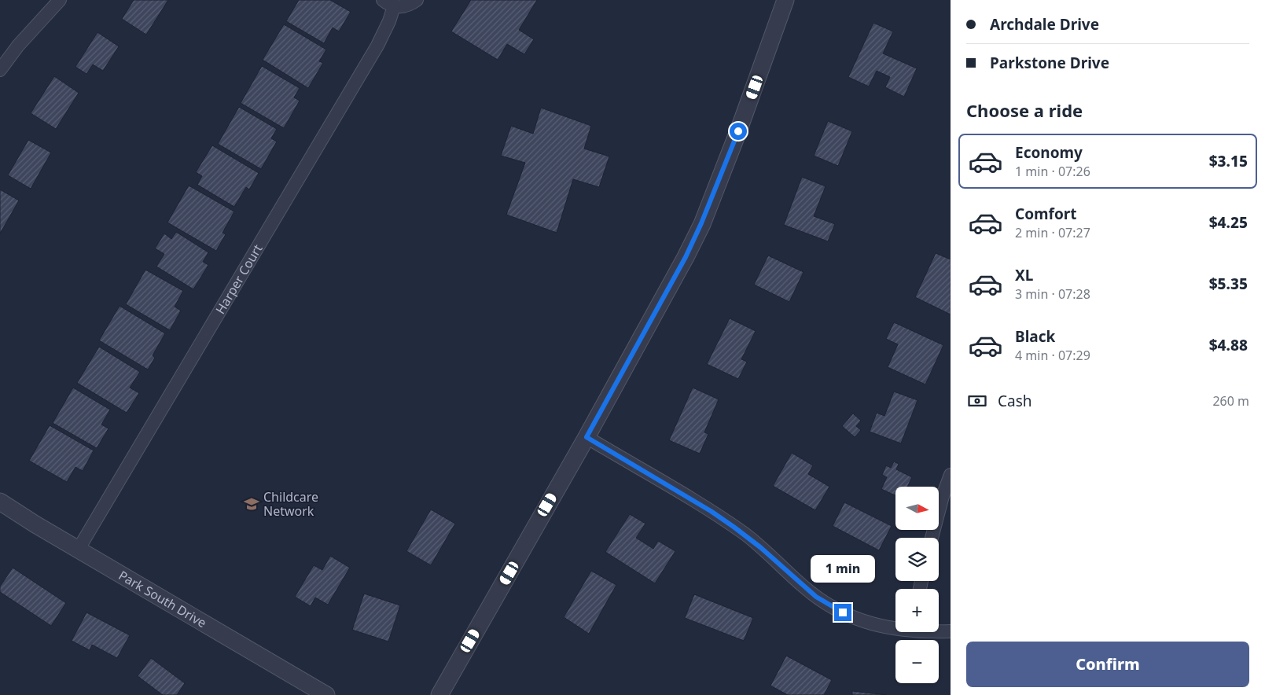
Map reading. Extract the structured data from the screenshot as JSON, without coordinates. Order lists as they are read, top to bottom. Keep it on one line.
{"streets":{"street":["Harper Court","Park South Drive"]},"crossings":[["Harper Court","Park South Drive"]],"places":{"school or university":["Childcare Network"]},"north":"right","page":{"banner":["Archdale Drive","Parkstone Drive"],"heading":"Choose a ride","list":[{"name":"Economy","note":"1 min · 07:26","value":"$3.15"},{"name":"Comfort","note":"2 min · 07:27","value":"$4.25"},{"name":"XL","note":"3 min · 07:28","value":"$5.35"},{"name":"Black","note":"4 min · 07:29","value":"$4.88"}],"pay":["Cash","260 m"],"map_buttons":["+","−"],"bubble":"1 min","buttons":"Confirm"}}
